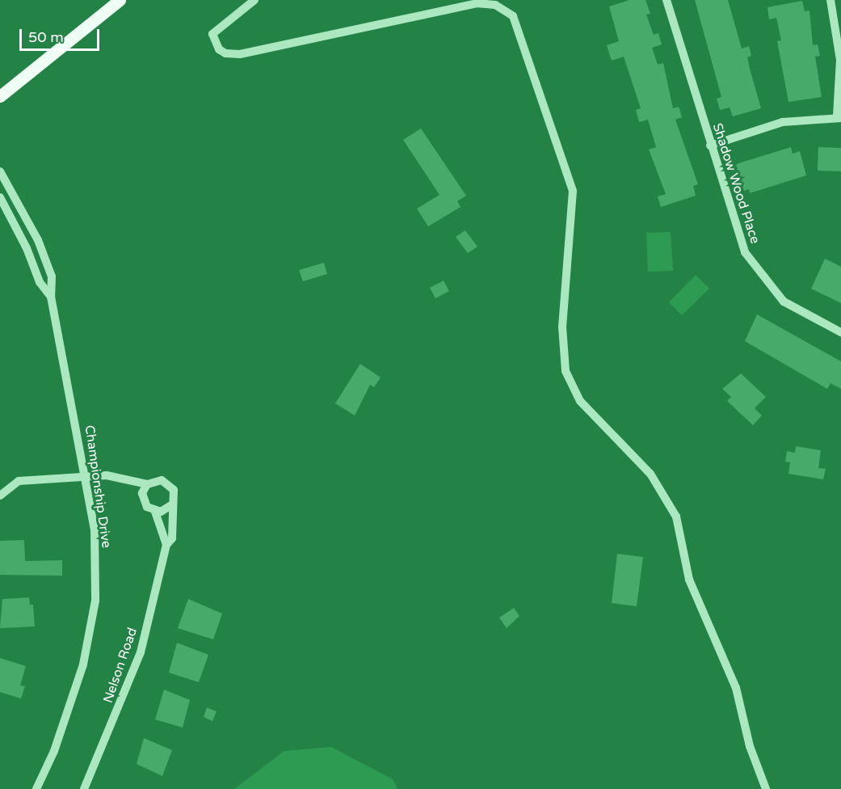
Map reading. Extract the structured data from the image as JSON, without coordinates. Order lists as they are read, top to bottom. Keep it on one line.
{"streets":{"street":["Shadow Wood Place","Championship Drive","Nelson Road"]},"crossings":[["Championship Drive","Nelson Road"]],"scale_bar":"50 m"}
